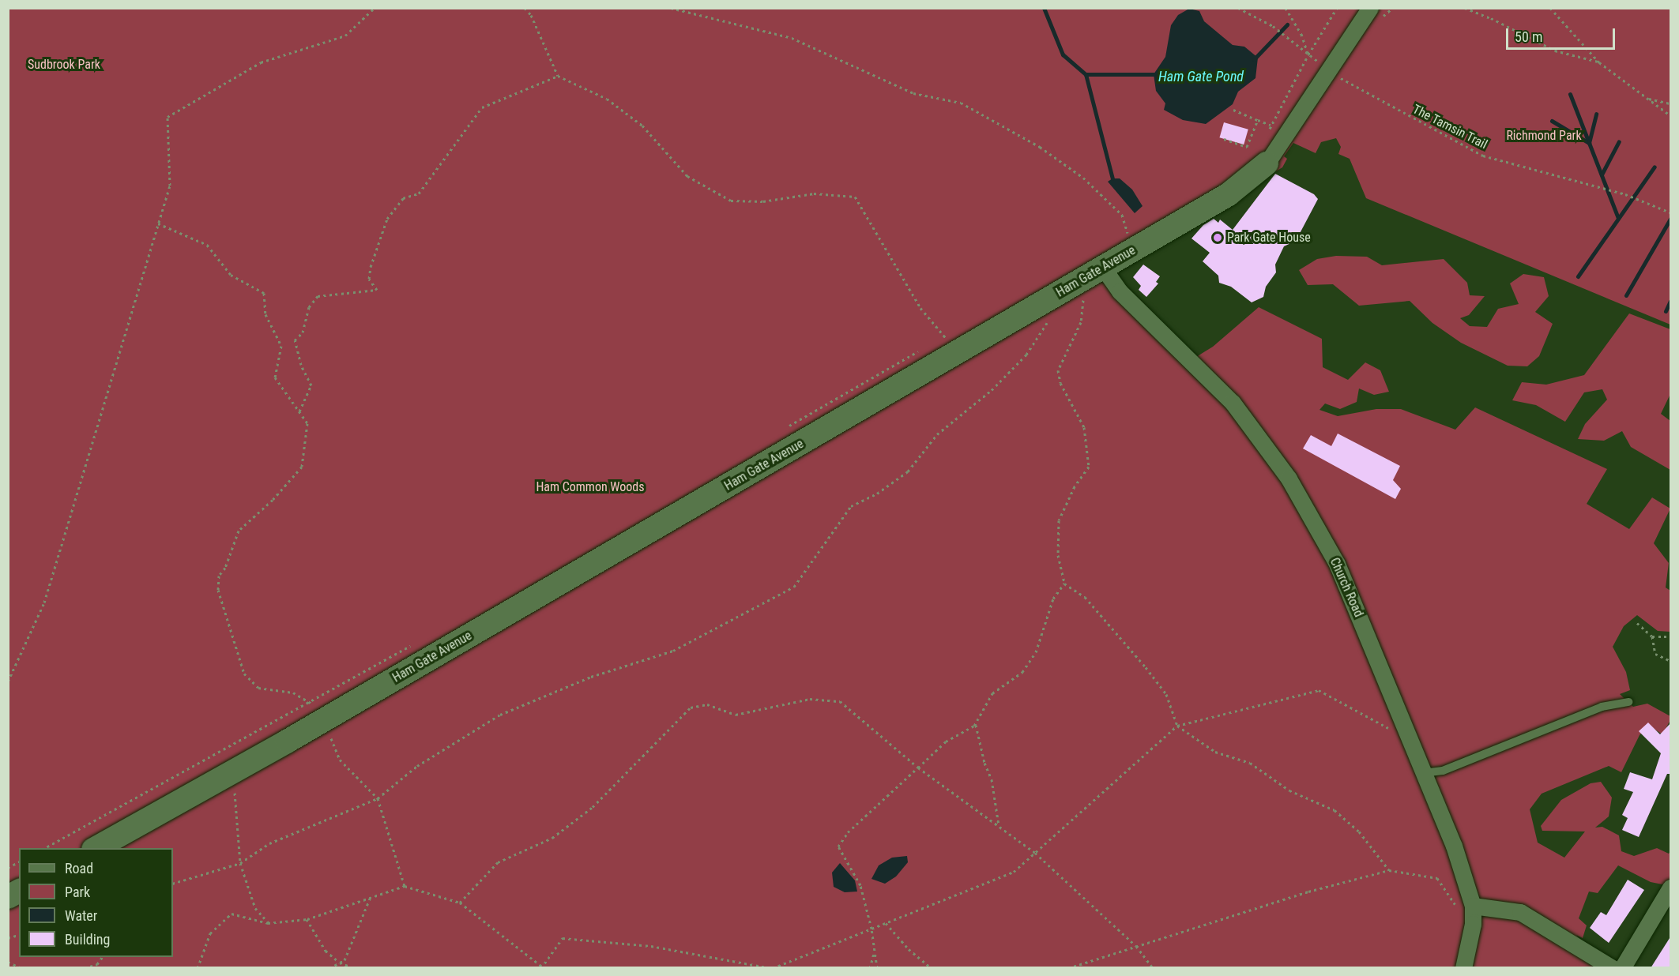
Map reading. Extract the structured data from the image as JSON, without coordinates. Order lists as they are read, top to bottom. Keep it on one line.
{"streets":{"main road":["Ham Gate Avenue"],"street":["Church Road"],"path":["The Tamsin Trail"]},"crossings":[["The Tamsin Trail","Ham Gate Avenue"],["Ham Gate Avenue","Church Road"]],"water":["Ham Gate Pond"],"parks":["Sudbrook Park","Richmond Park","Ham Common Woods"],"places":["Park Gate House"],"legend":["Road","Park","Water","Building"],"scale_bar":"50 m"}
